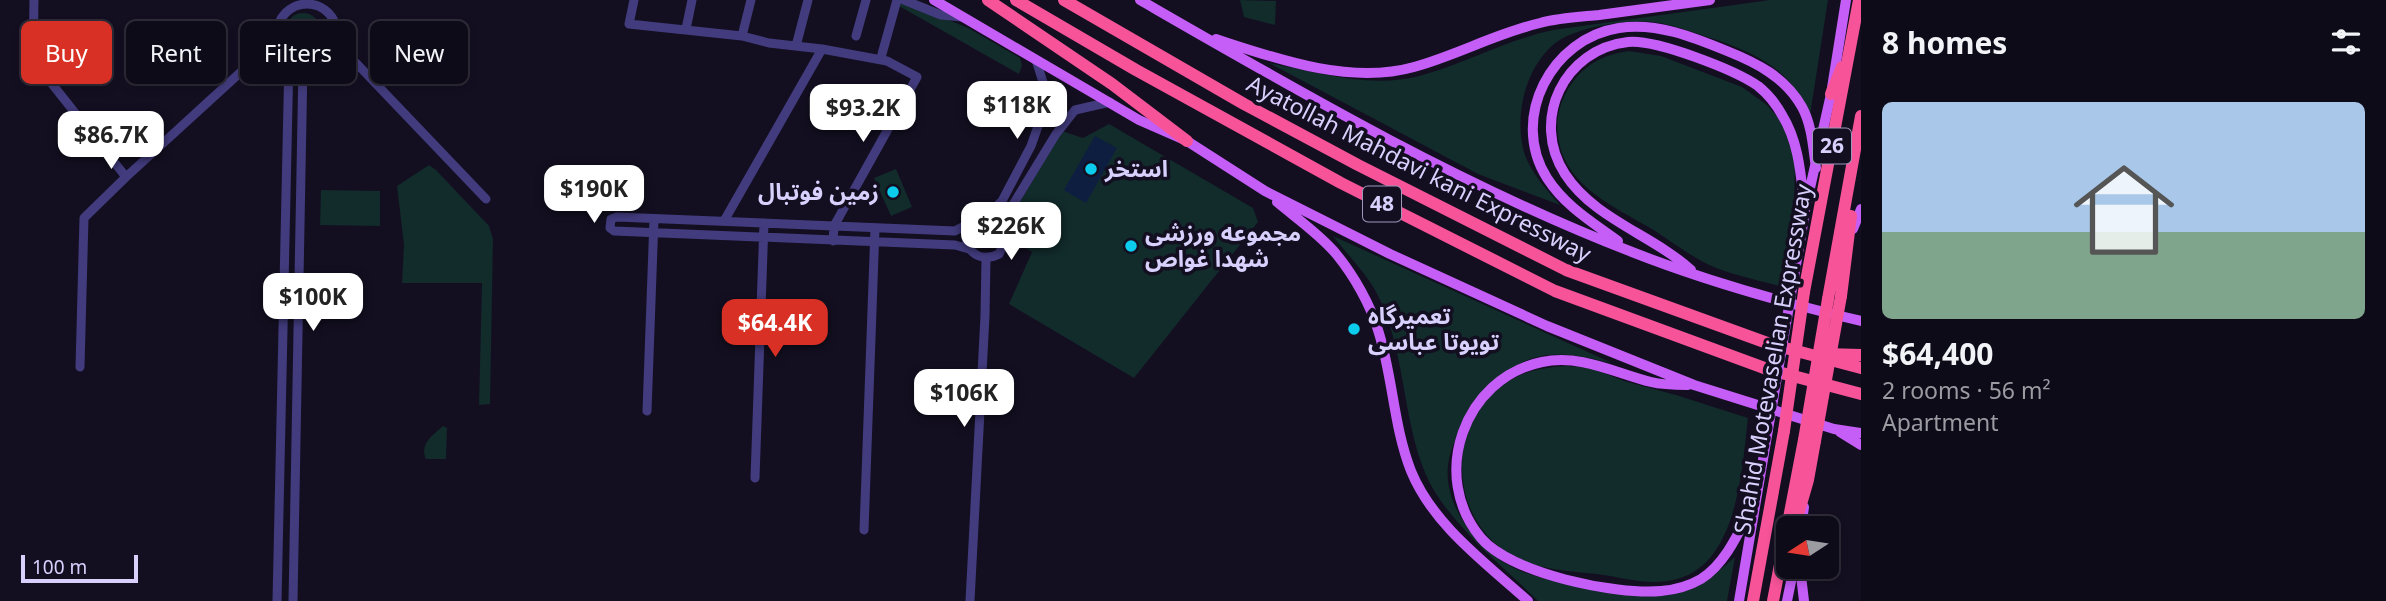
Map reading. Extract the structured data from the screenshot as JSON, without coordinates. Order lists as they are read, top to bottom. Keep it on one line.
{"streets":{"highway":["26","Ayatollah Mahdavi kani Expressway","48","Shahid Motevaselian Expressway"]},"crossings":[["Ayatollah Mahdavi kani Expressway","48"]],"places":["استخر","زمین فوتبال","مجموعه ورزشی شهدا غواص","تعمیرگاه تویوتا عباسی"],"scale_bar":"100 m","north":"left","page":{"heading":"8 homes","chip":["Buy","Rent","Filters","New"],"price":["$118K","$93.2K","$86.7K","$190K","$226K","$100K","$64.4K","$106K"],"list":[{"name":"$64,400","note":"2 rooms · 56 m² · Apartment"}],"scale":"100 m"}}
